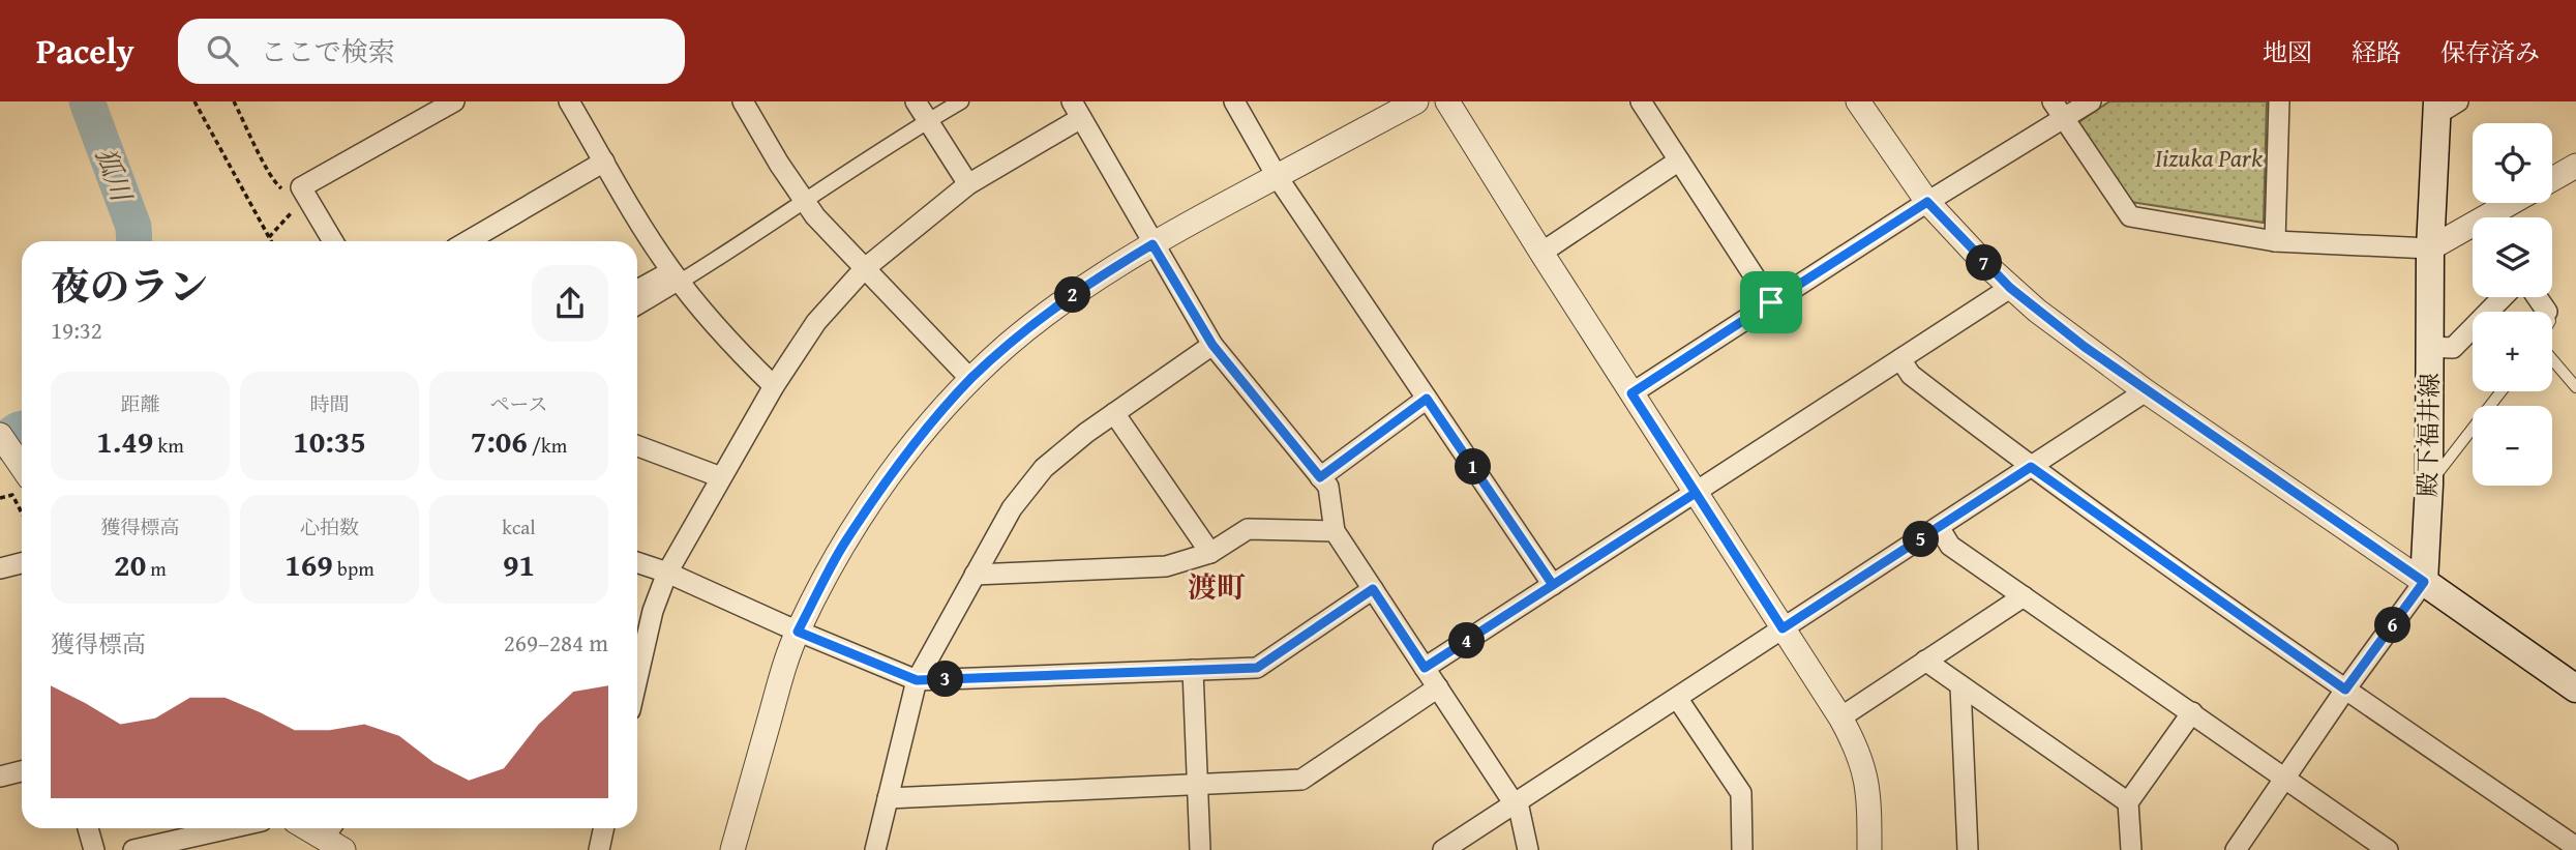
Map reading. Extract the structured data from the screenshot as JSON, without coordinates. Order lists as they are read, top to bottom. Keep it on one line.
{"streets":{"main road":["殿下福井線"]},"districts":["渡町"],"water":["狐川"],"parks":["Iizuka Park"],"page":{"header":"Pacely","search":"ここで検索","nav":["地図","経路","保存済み"],"map_buttons":["+","−"],"heading":["夜のラン","19:32"],"pins":["7","2","1","5","6","4","3"],"stats":[["距離","1.49 km"],["時間","10:35"],["ペース","7:06 /km"],["獲得標高","20 m"],["心拍数","169 bpm"],["kcal","91"]],"chart":["獲得標高","269–284 m"]}}
